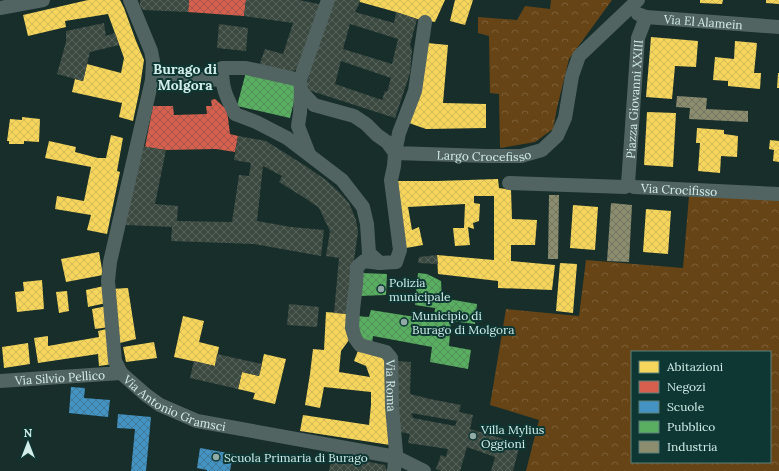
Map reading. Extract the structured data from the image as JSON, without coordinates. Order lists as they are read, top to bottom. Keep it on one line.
{"streets":{"street":["Via El Alamein","Piazza Giovanni XXIII","Largo Crocefisso","Via Crocifisso","Via Silvio Pellico","Via Roma","Via Antonio Gramsci"]},"crossings":[["Via El Alamein","Piazza Giovanni XXIII"],["Via El Alamein","Largo Crocefisso"],["Piazza Giovanni XXIII","Via Crocifisso"],["Largo Crocefisso","Via Roma"],["Via Silvio Pellico","Via Antonio Gramsci"],["Via Roma","Via Antonio Gramsci"]],"districts":["Burago di Molgora"],"places":["Polizia municipale","Municipio di Burago di Molgora","Villa Mylius Oggioni","Scuola Primaria di Burago"],"legend":["Abitazioni","Negozi","Scuole","Pubblico","Industria"],"north":"top"}
